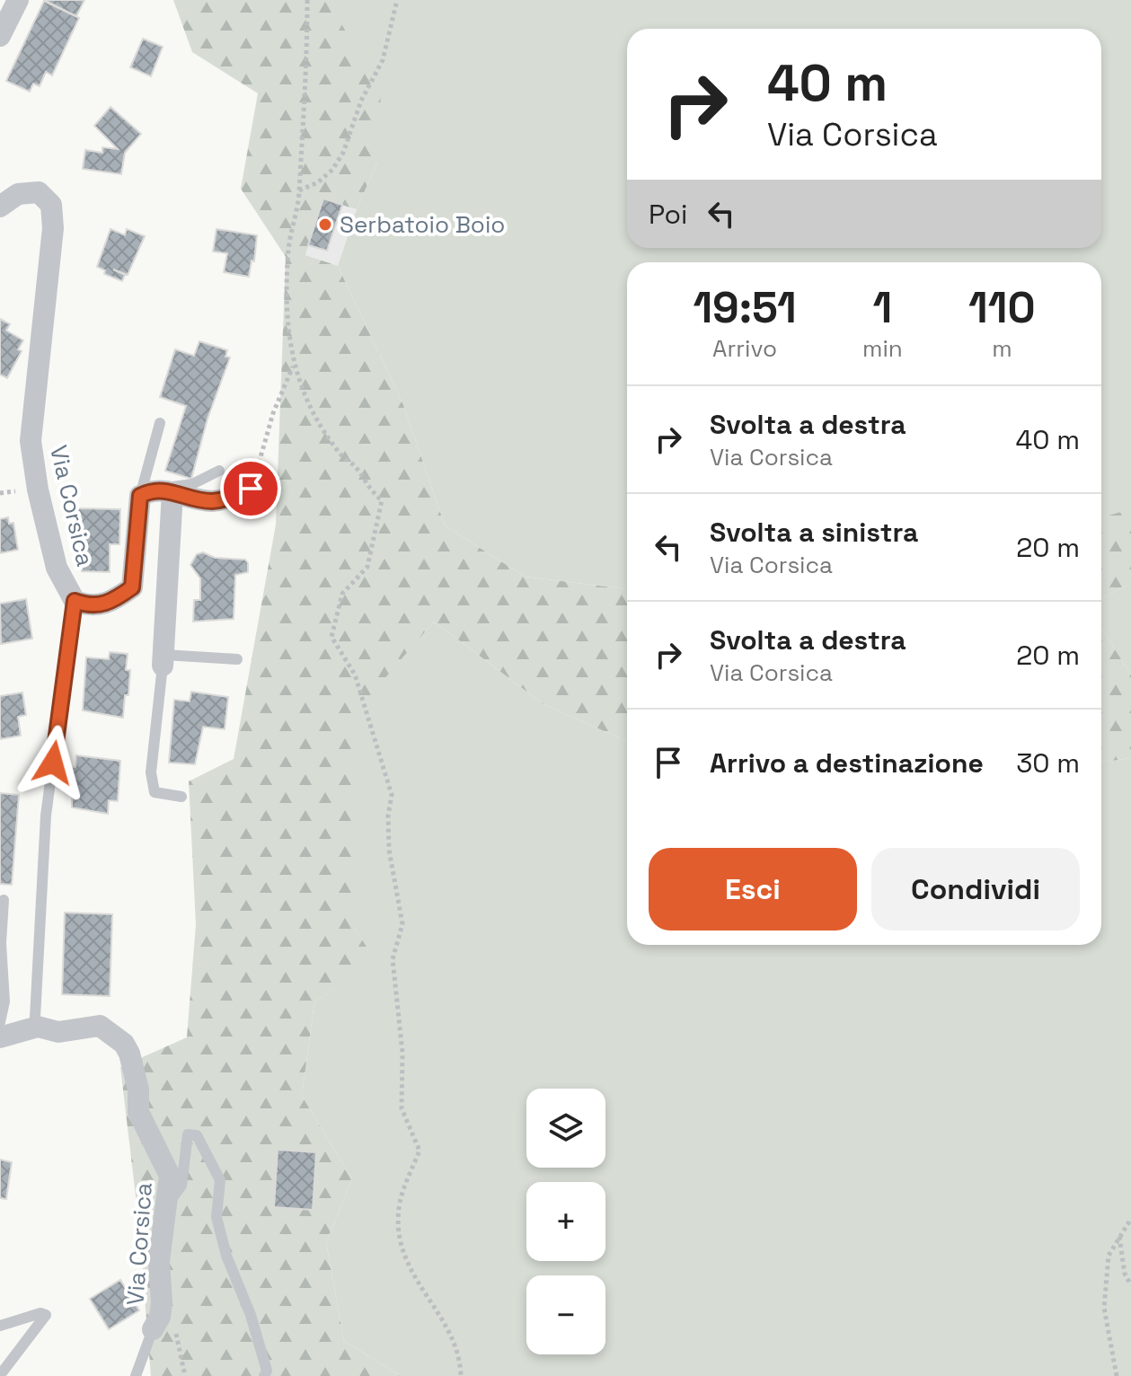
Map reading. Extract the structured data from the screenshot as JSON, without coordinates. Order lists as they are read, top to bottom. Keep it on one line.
{"streets":{"street":["Via Corsica"]},"places":["Serbatoio Boio"],"page":{"turn":["40 m","Via Corsica"],"then":"Poi","eta":["19:51","Arrivo","1","min","110","m"],"list":[{"name":"Svolta a destra","note":"Via Corsica","value":"40 m"},{"name":"Svolta a sinistra","note":"Via Corsica","value":"20 m"},{"name":"Svolta a destra","note":"Via Corsica","value":"20 m"},{"name":"Arrivo a destinazione","value":"30 m"}],"buttons":["Esci","Condividi"],"map_buttons":["+","−"]}}
